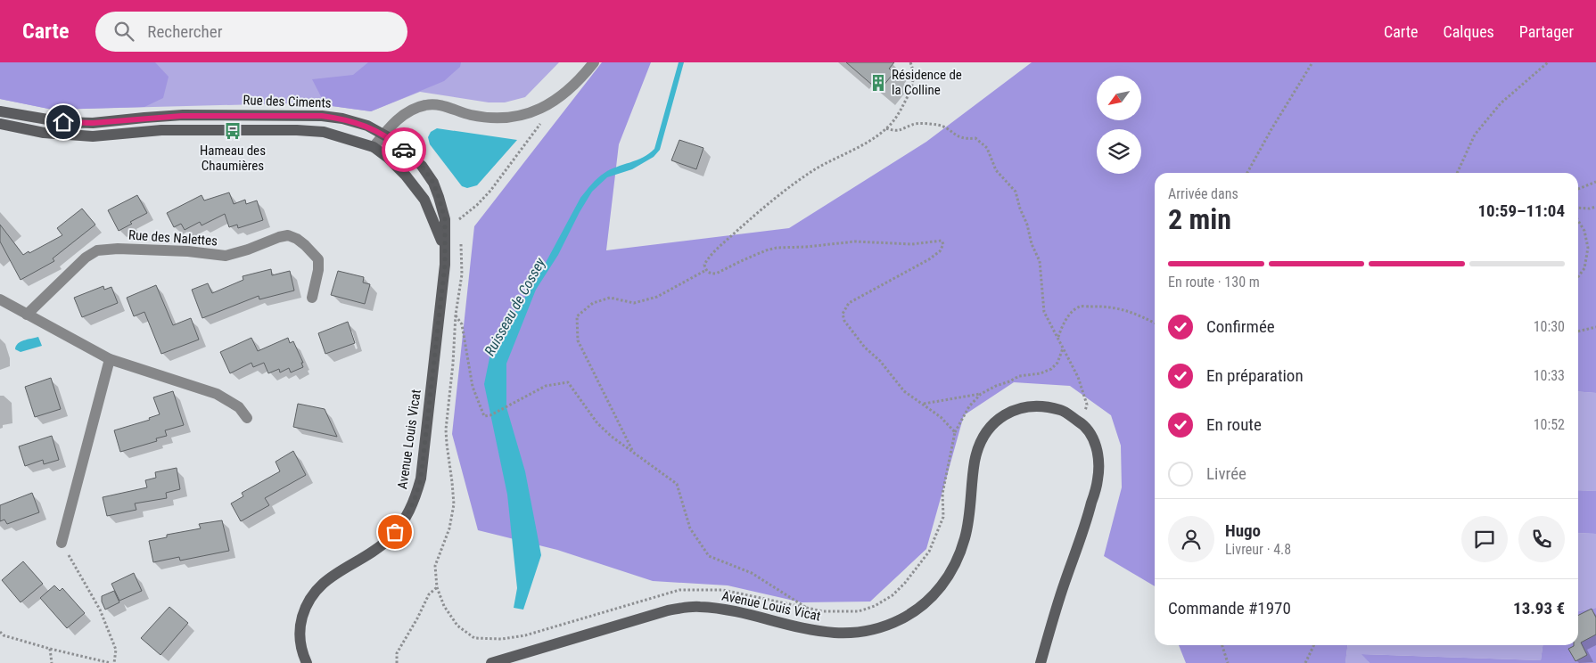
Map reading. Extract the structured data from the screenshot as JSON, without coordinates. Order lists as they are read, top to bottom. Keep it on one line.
{"streets":{"main road":["Rue des Ciments","Avenue Louis Vicat"],"street":["Rue des Nalettes"]},"crossings":[["Rue des Ciments","Avenue Louis Vicat"]],"water":["Ruisseau de Cossey"],"places":{"building":["Résidence de la Colline"],"bus stop":["Hameau des Chaumières"]},"north":"bottom left","page":{"header":"Carte","search":"Rechercher","nav":["Carte","Calques","Partager"],"heading":["2 min","Arrivée dans","10:59–11:04"],"panel":["Hugo","Livreur · 4.8","Commande #1970","13.93 €"],"bar":"En route · 130 m","list":[["Confirmée","10:30"],["En préparation","10:33"],["En route","10:52"],"Livrée"]}}
